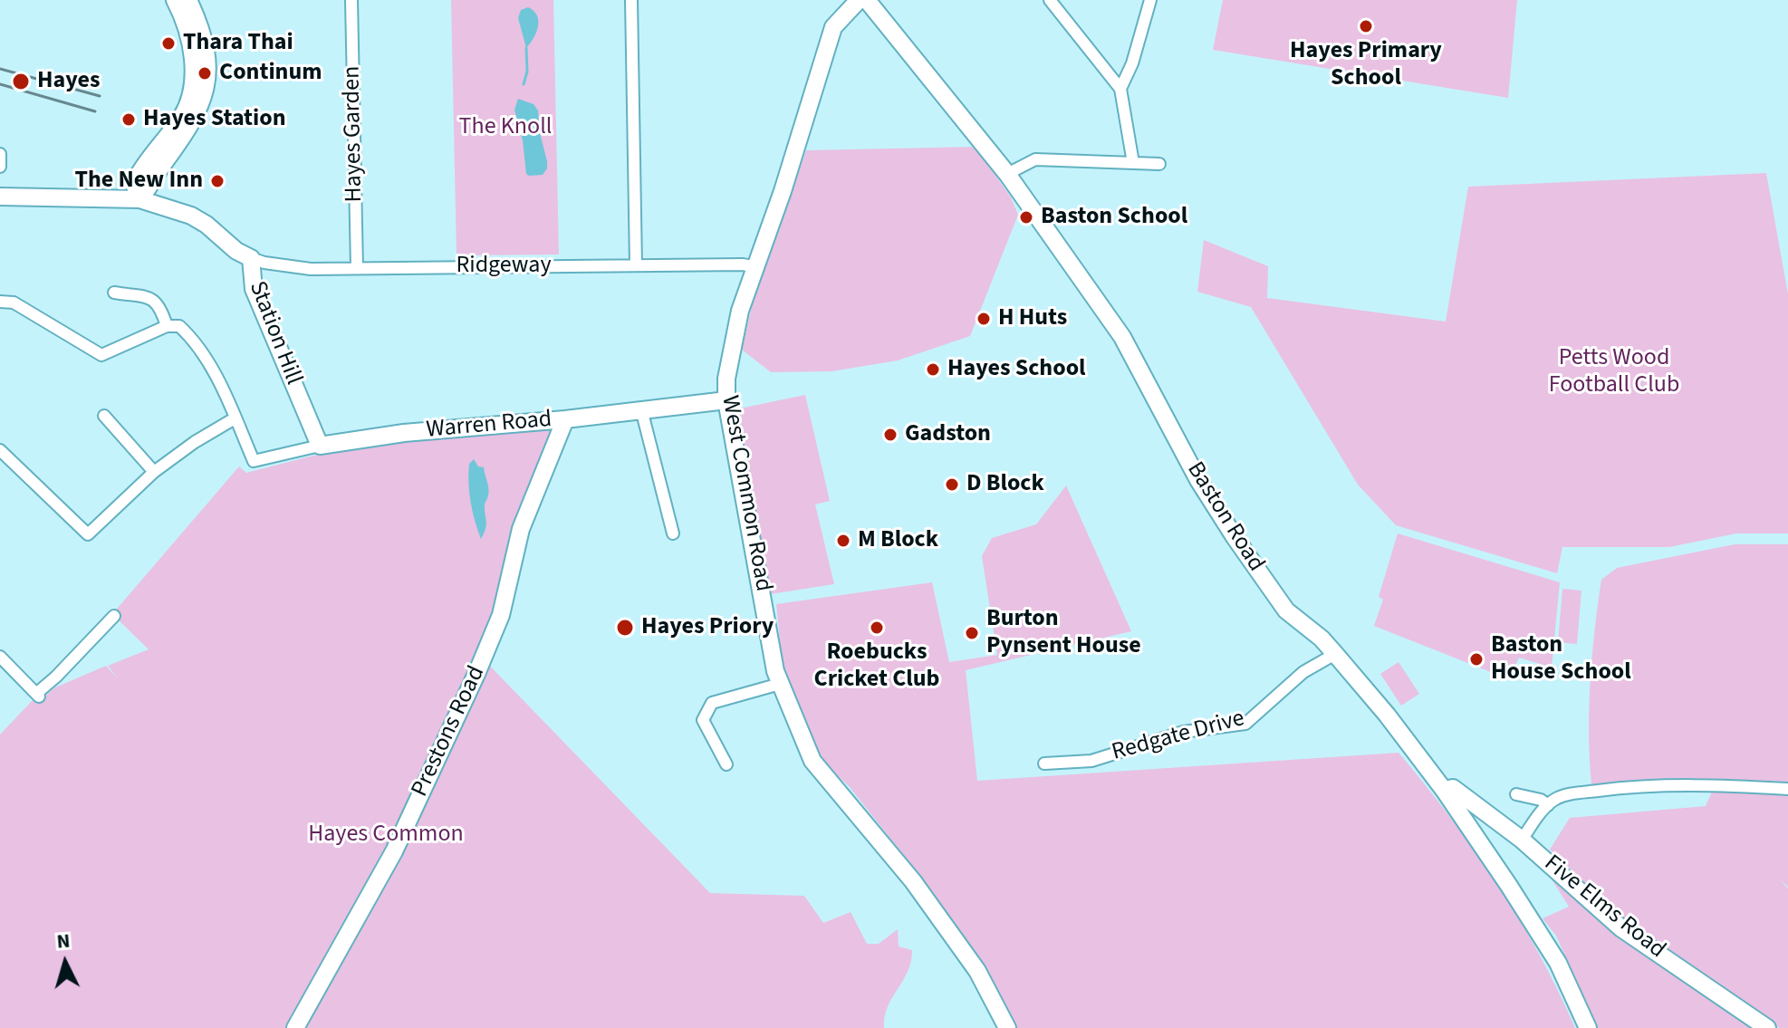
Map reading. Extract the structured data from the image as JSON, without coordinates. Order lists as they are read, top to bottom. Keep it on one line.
{"streets":{"street":["Hayes Garden","Ridgeway","Station Hill","Warren Road","West Common Road","Baston Road","Prestons Road","Redgate Drive","Five Elms Road"]},"crossings":[["Hayes Garden","Ridgeway"],["Ridgeway","Station Hill"],["Ridgeway","West Common Road"],["Station Hill","Warren Road"],["Warren Road","West Common Road"],["Warren Road","Prestons Road"],["Baston Road","Redgate Drive"],["Baston Road","Five Elms Road"]],"parks":["The Knoll","Petts Wood Football Club","Hayes Common"],"places":["Hayes Primary School","Thara Thai","Continum","Hayes","Hayes Station","The New Inn","Baston School","H Huts","Hayes School","Gadston","D Block","M Block","Hayes Priory","Roebucks Cricket Club","Burton Pynsent House","Baston House School"],"north":"top"}
